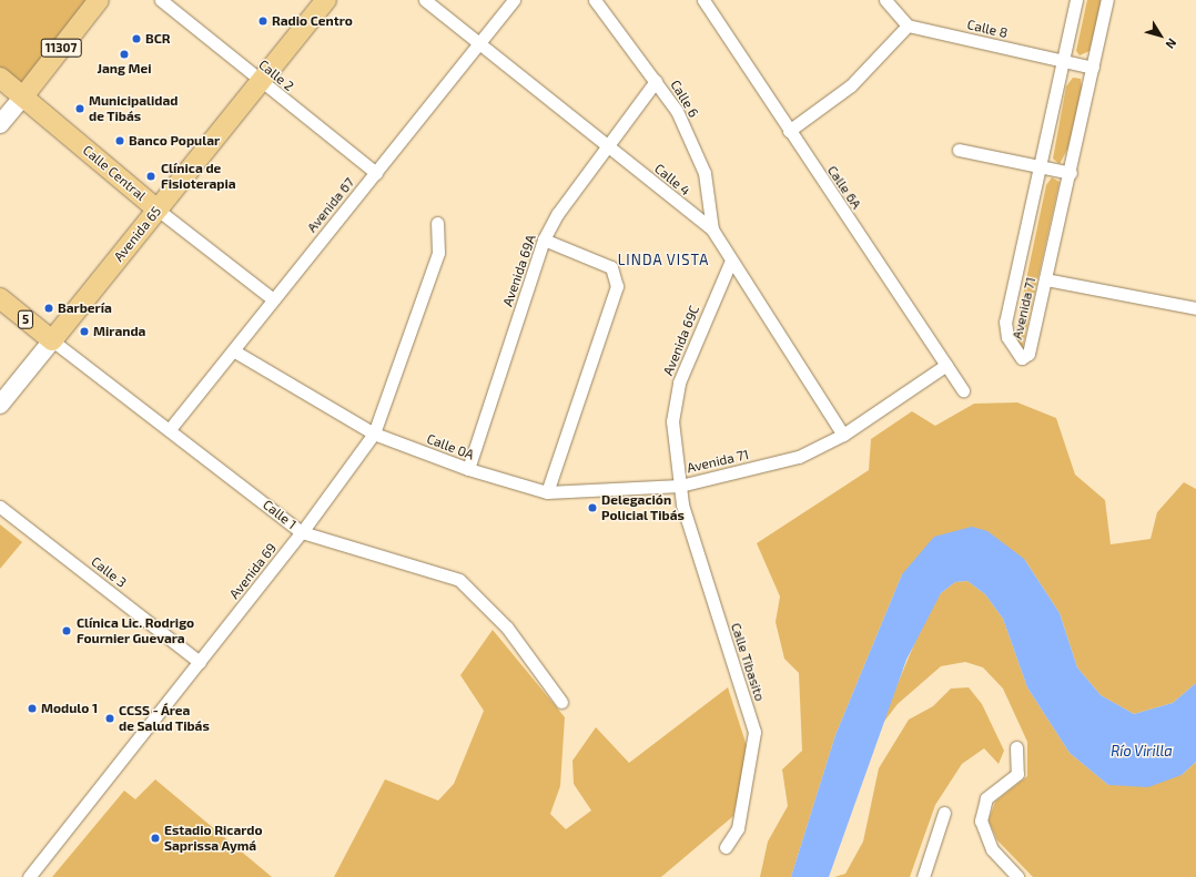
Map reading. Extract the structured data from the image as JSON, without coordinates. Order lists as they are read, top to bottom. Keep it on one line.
{"streets":{"main road":["11307","Calle Central","Avenida 65","5","Calle 1"],"street":["Calle 8","Calle 2","Calle 6","Calle 4","Calle 6A","Avenida 67","Avenida 69A","Avenida 71","Avenida 69C","Calle 0A","Avenida 69","Calle 3","Calle Tibasito"]},"crossings":[["Calle 8","Avenida 71"],["11307","Calle Central"],["Calle 2","Avenida 67"],["Calle 2","Avenida 65"],["Calle 6","Calle 4"],["Calle 6","Avenida 69A"],["Calle Central","Avenida 67"],["Calle Central","Avenida 65"],["Calle 4","Avenida 67"],["Calle 4","Avenida 69A"],["Calle 4","Avenida 71"],["Calle 4","Avenida 69C"],["Calle 6A","Avenida 71"],["Avenida 67","Calle 0A"],["Avenida 67","Calle 1"],["Avenida 65","Calle 1"],["Avenida 69A","Calle 0A"],["Avenida 71","Avenida 69C"],["Avenida 71","Calle 0A"],["Avenida 71","Calle Tibasito"],["Avenida 69C","Calle 0A"],["Avenida 69C","Calle Tibasito"],["Calle 0A","Avenida 69"],["Calle 0A","Calle Tibasito"],["Calle 1","Avenida 69"],["Avenida 69","Calle 3"]],"districts":["LINDA VISTA"],"water":["Río Virilla"],"places":["Radio Centro","BCR","Jang Mei","Municipalidad de Tibás","Banco Popular","Clínica de Fisioterapia","Barbería","Miranda","Delegación Policial Tibás","Clínica Lic. Rodrigo Fournier Guevara","Modulo 1","CCSS - Área de Salud Tibás","Estadio Ricardo Saprissa Aymá"],"north":"bottom right"}
